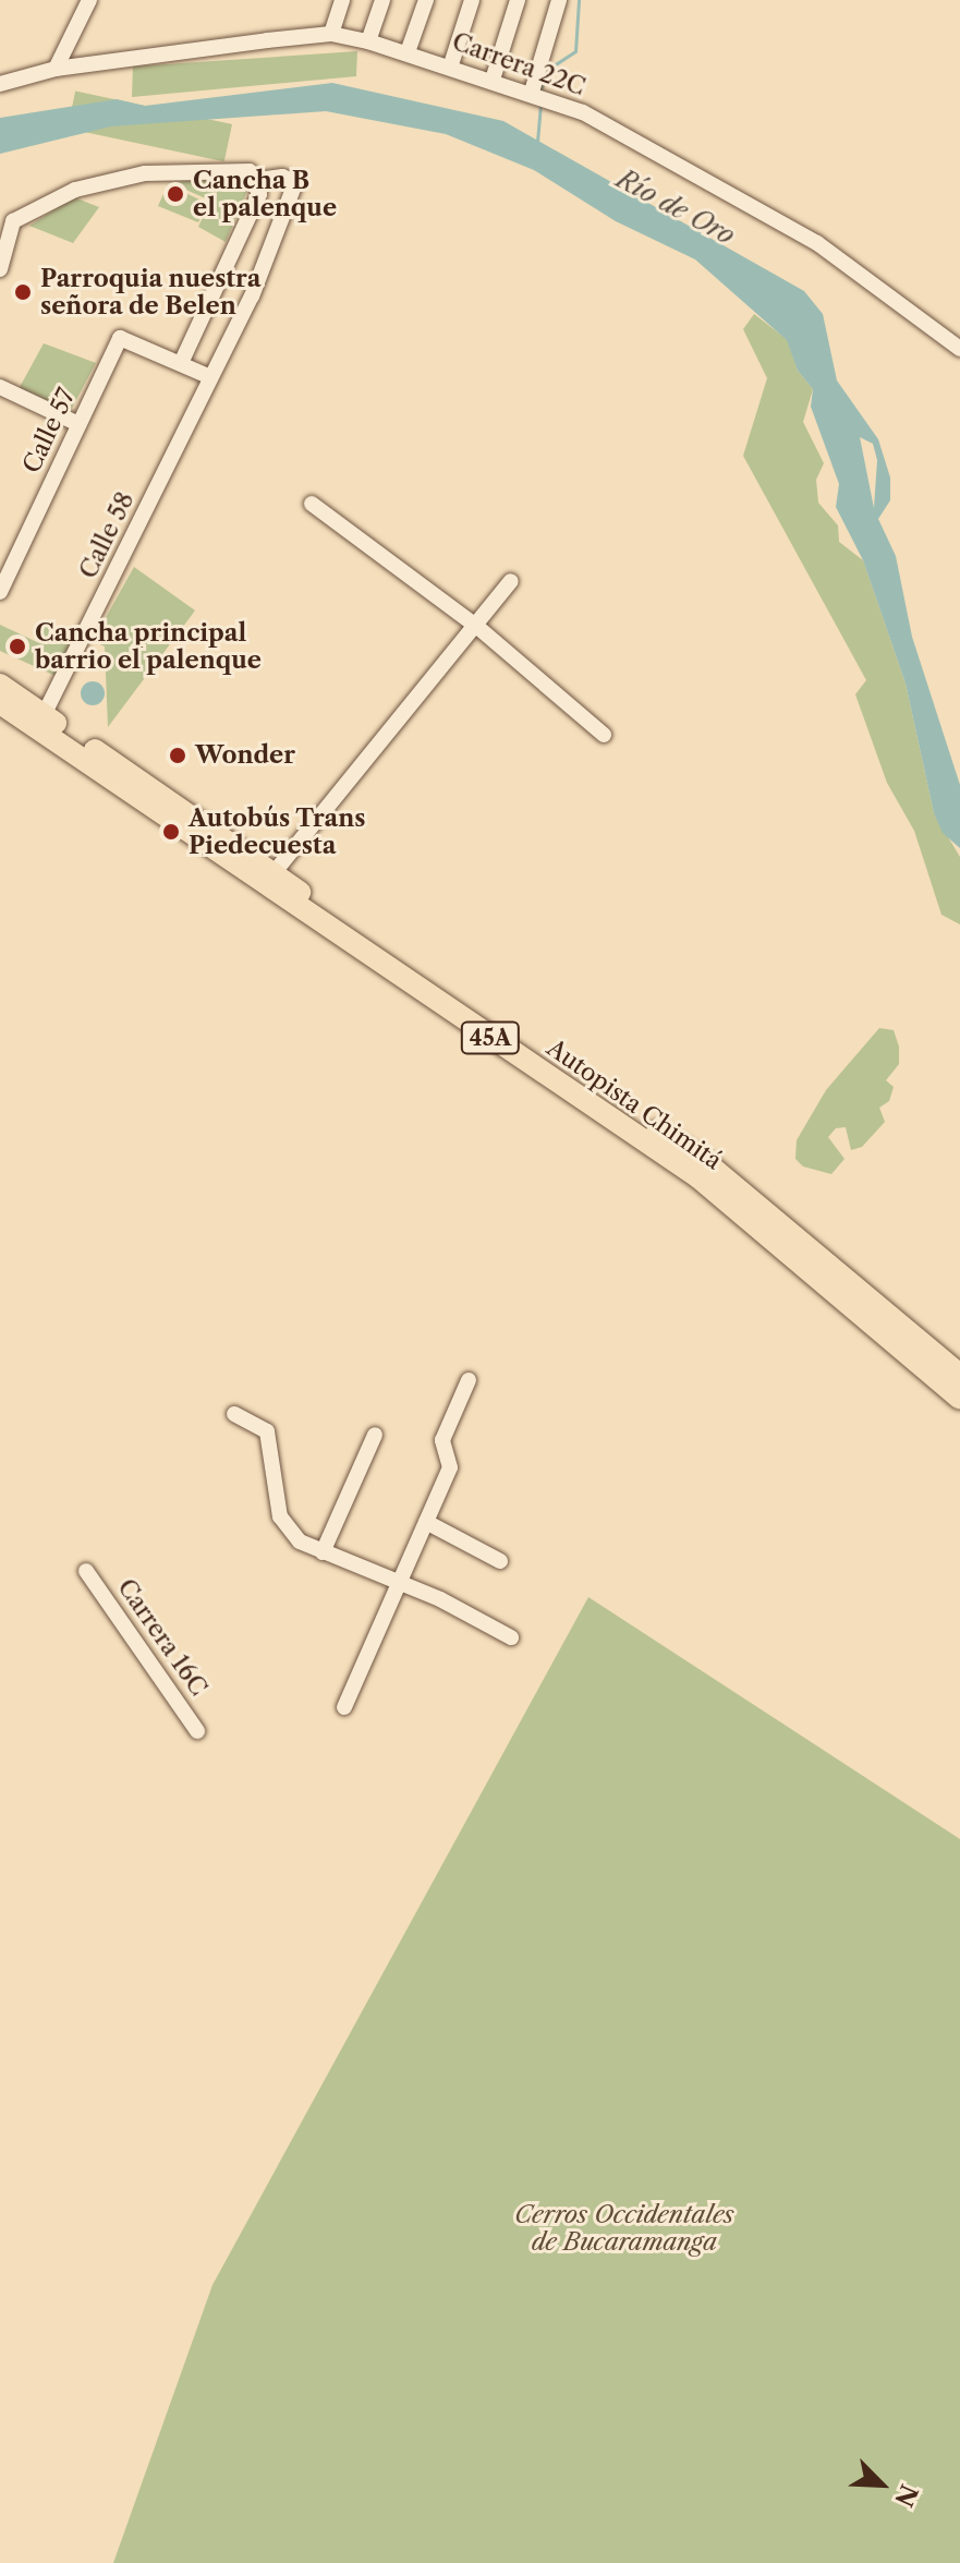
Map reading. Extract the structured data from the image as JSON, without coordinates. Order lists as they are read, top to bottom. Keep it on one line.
{"streets":{"highway":["45A","Autopista Chimitá"],"street":["Carrera 22C","Calle 57","Calle 58","Carrera 16C"]},"crossings":[["Calle 58","Autopista Chimitá"]],"water":["Río de Oro"],"parks":["Cerros Occidentales de Bucaramanga"],"places":["Cancha B el palenque","Parroquia nuestra señora de Belen","Cancha principal barrio el palenque","Wonder","Autobús Trans Piedecuesta"],"north":"bottom right"}
